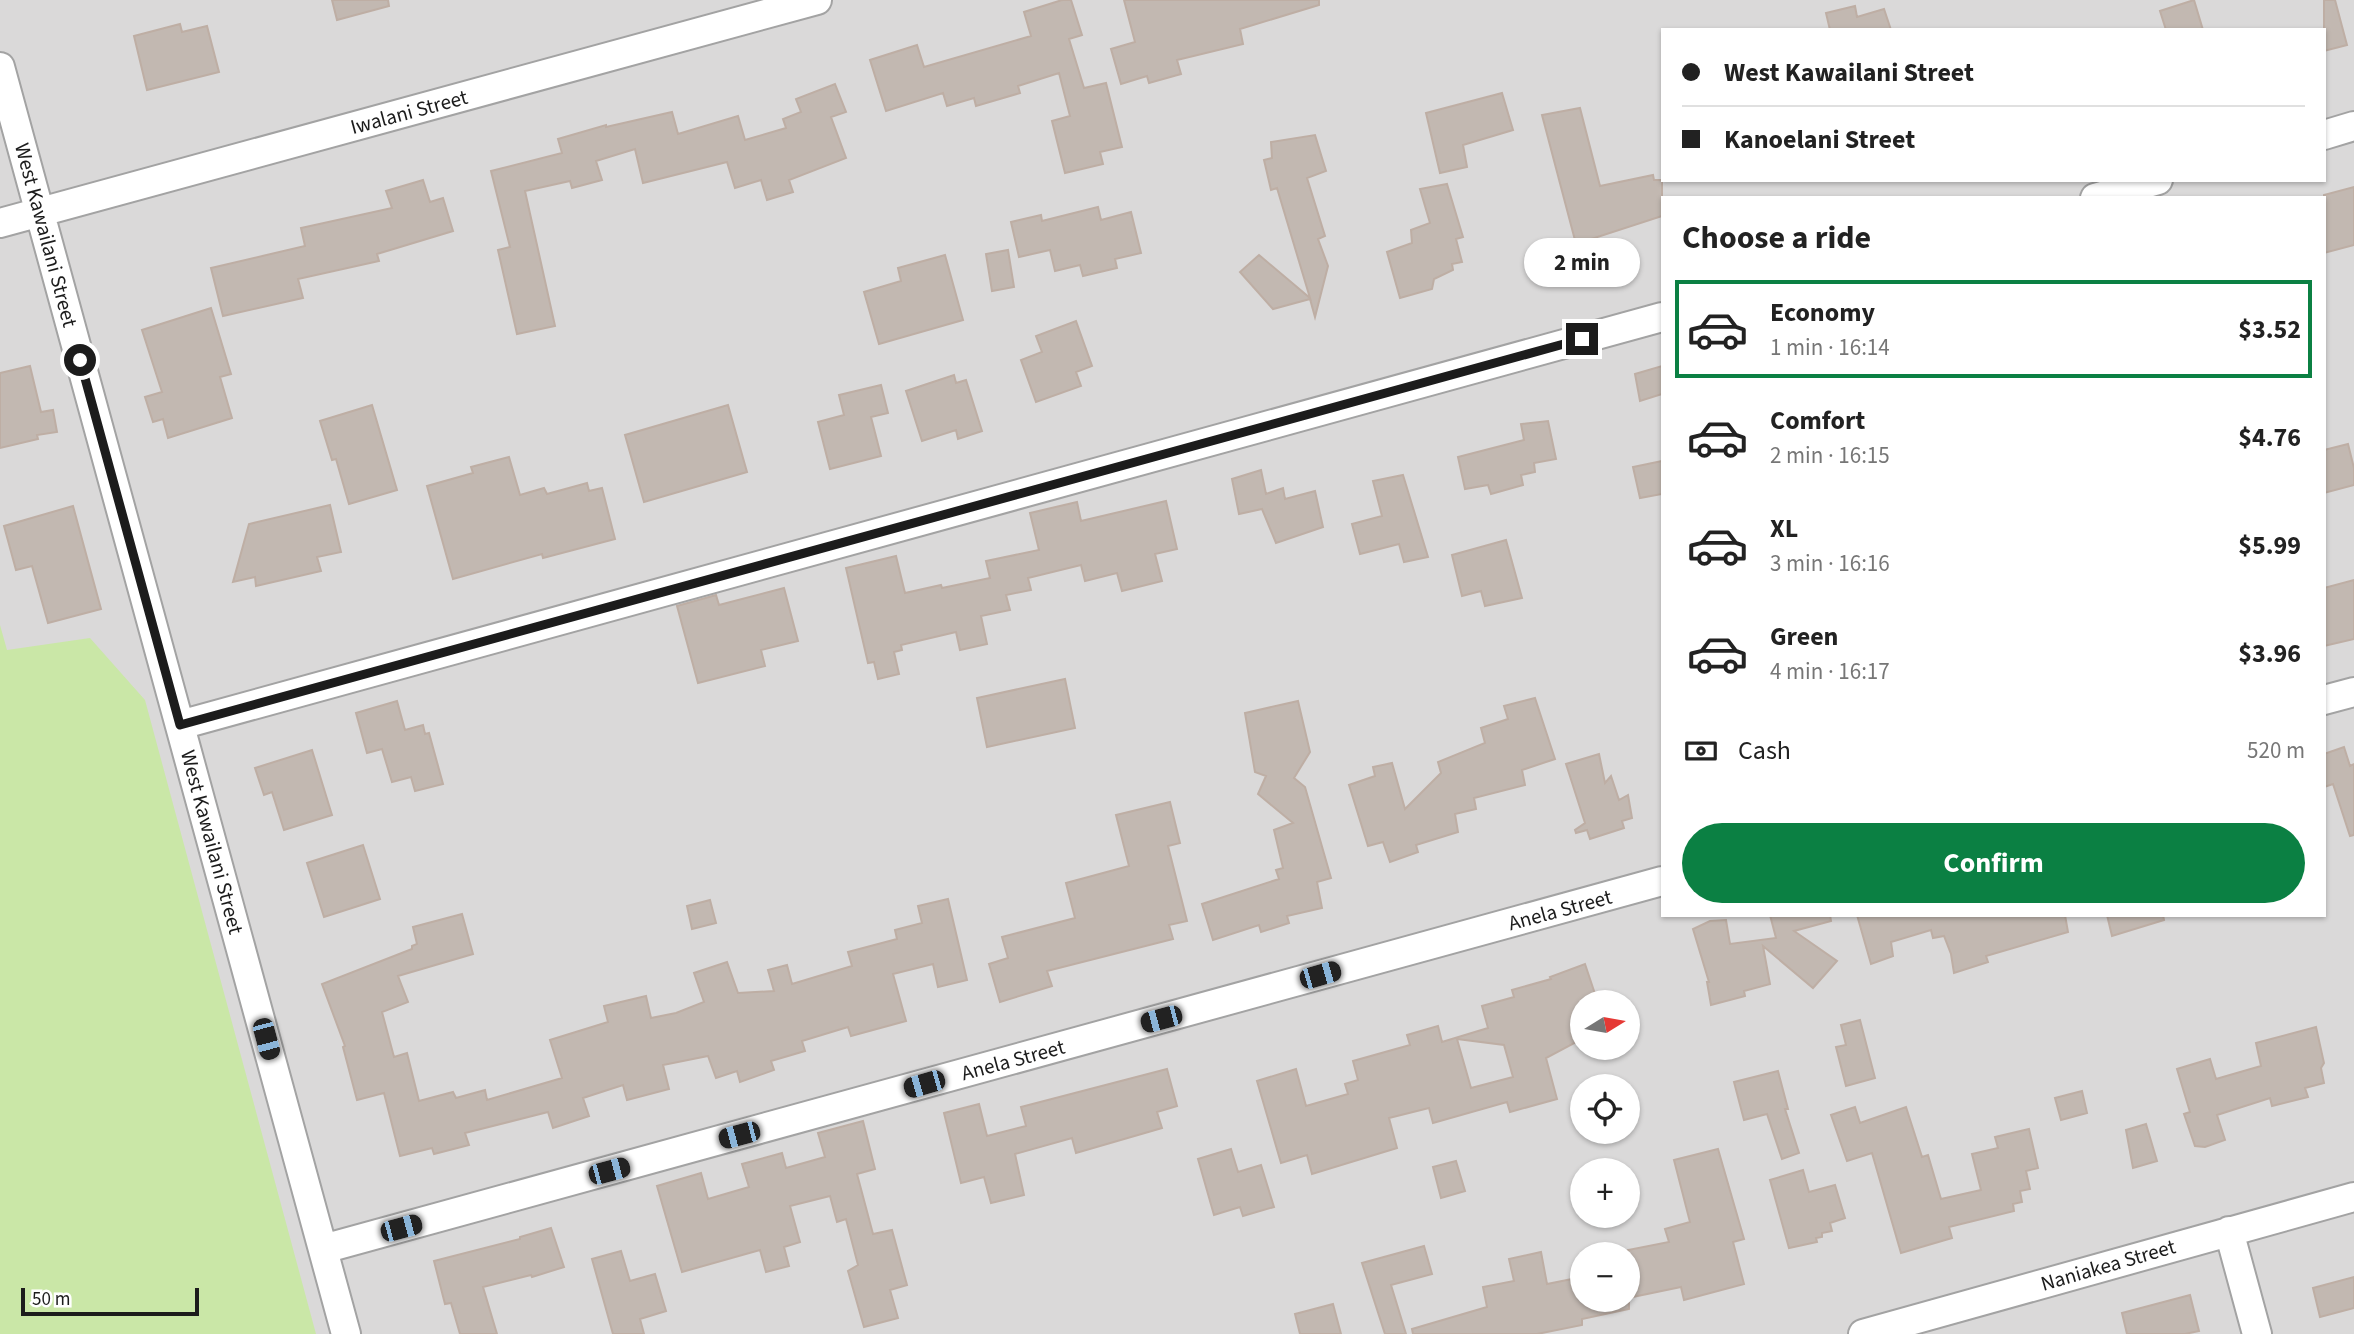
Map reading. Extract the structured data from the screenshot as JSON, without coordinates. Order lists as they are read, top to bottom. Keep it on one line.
{"streets":{"street":["Iwalani Street","West Kawailani Street","Anela Street","Naniakea Street"]},"crossings":[["Iwalani Street","West Kawailani Street"],["West Kawailani Street","Anela Street"]],"scale_bar":"50 m","north":"right","page":{"banner":["West Kawailani Street","Kanoelani Street"],"heading":"Choose a ride","bubble":"2 min","list":[{"name":"Economy","note":"1 min · 16:14","value":"$3.52"},{"name":"Comfort","note":"2 min · 16:15","value":"$4.76"},{"name":"XL","note":"3 min · 16:16","value":"$5.99"},{"name":"Green","note":"4 min · 16:17","value":"$3.96"}],"pay":["Cash","520 m"],"buttons":"Confirm","map_buttons":["+","−"],"scale":"50 m"}}
